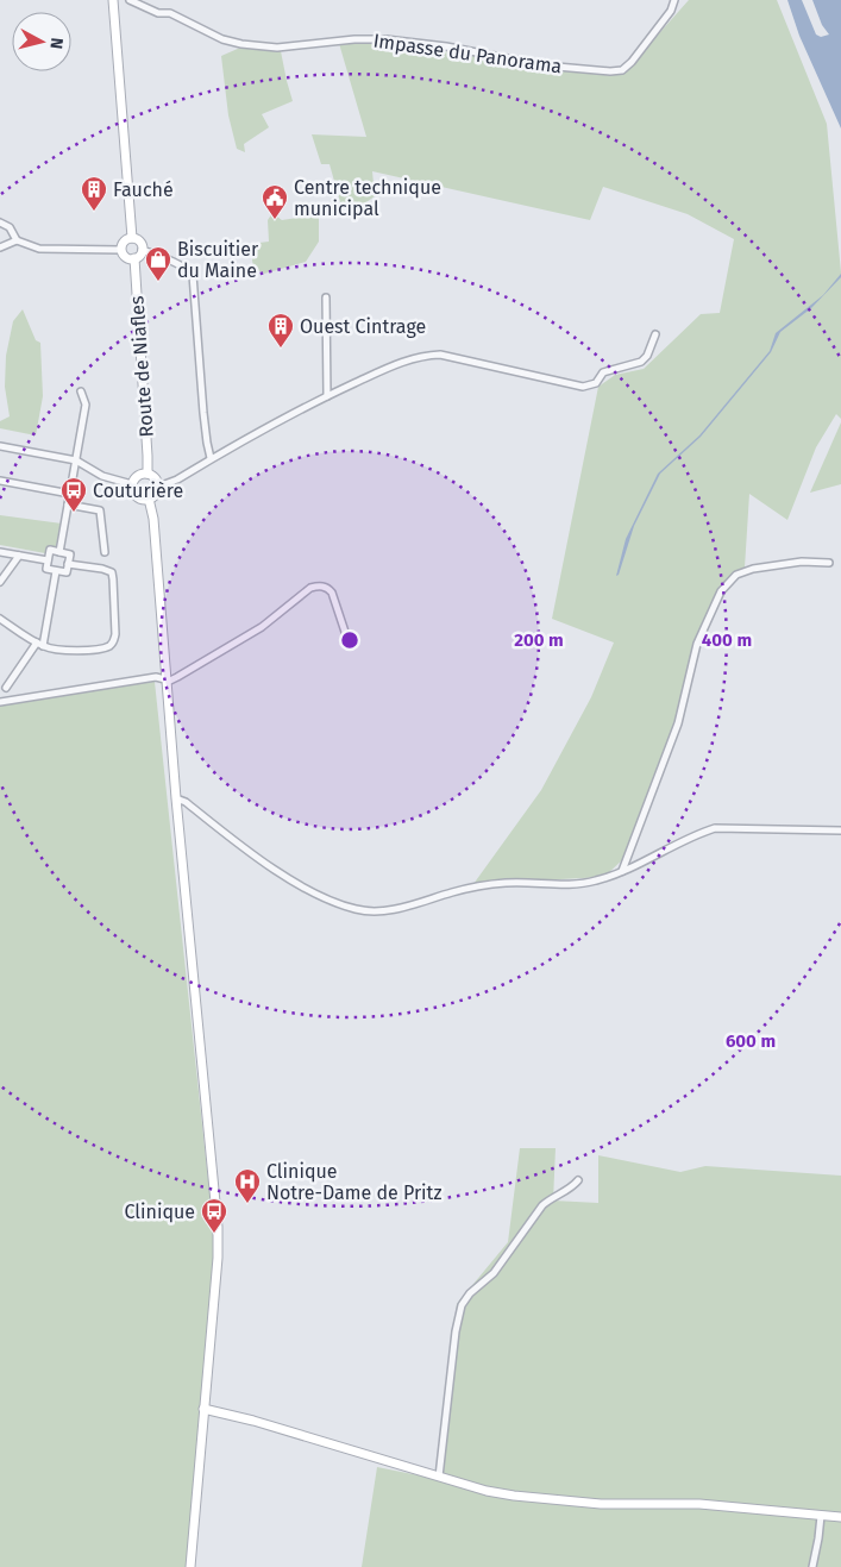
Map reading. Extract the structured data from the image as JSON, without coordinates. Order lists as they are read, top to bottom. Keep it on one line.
{"streets":{"street":["Impasse du Panorama","Route de Niafles"]},"places":{"building":["Fauché","Ouest Cintrage"],"public building":["Centre technique municipal"],"shop":["Biscuitier du Maine"],"bus stop":["Couturière","Clinique"],"hospital":["Clinique Notre-Dame de Pritz"]},"north":"right","rings":["200 m","400 m","600 m"]}
